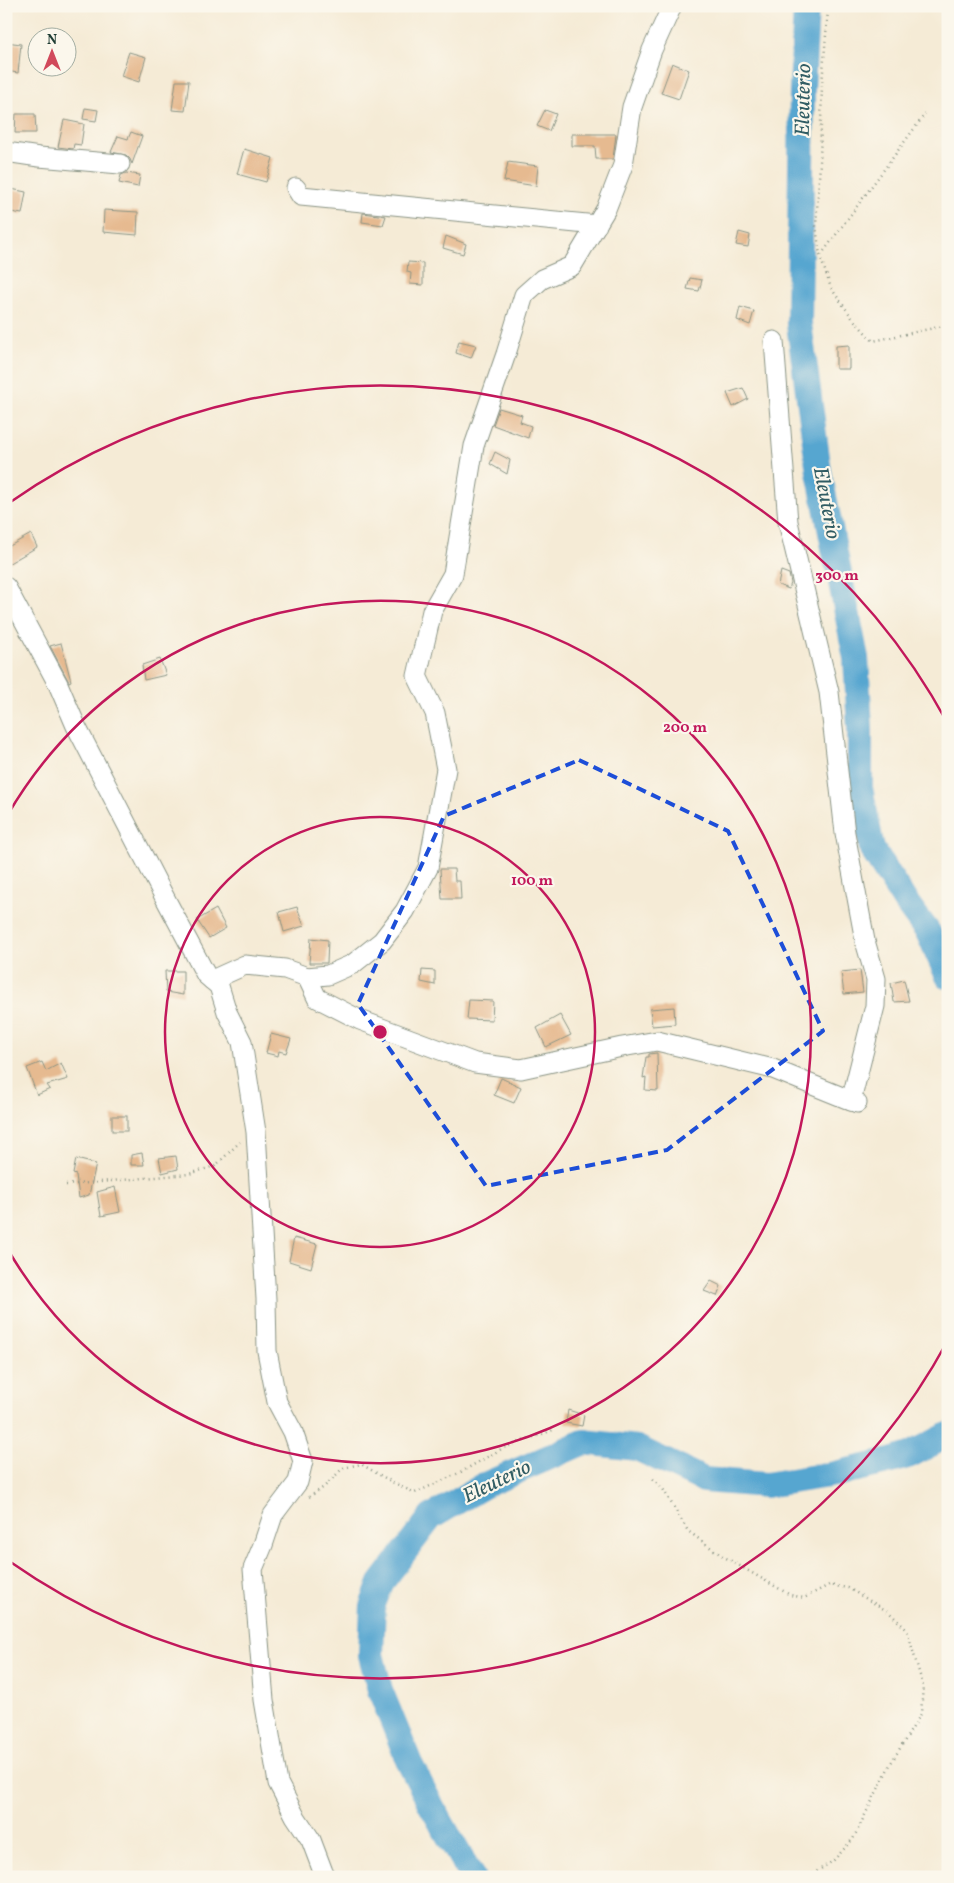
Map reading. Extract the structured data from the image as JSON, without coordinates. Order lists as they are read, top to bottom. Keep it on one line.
{"water":["Eleuterio"],"north":"top","rings":["300 m","200 m","100 m"]}
